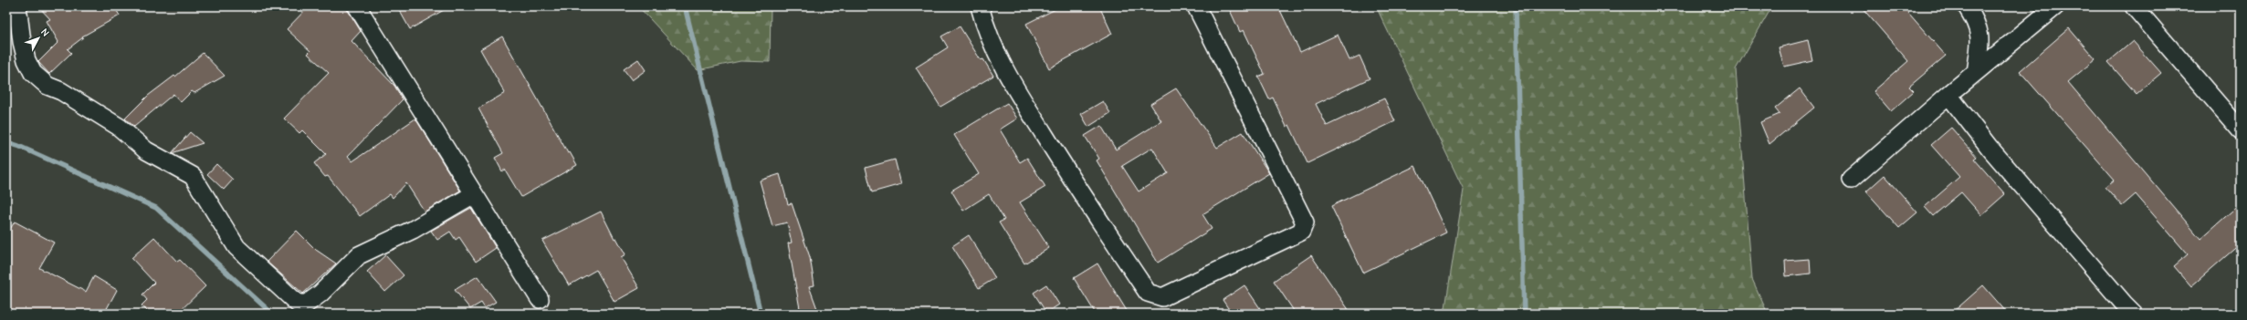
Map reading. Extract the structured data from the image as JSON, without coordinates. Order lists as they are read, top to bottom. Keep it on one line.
{"north":"top right"}
